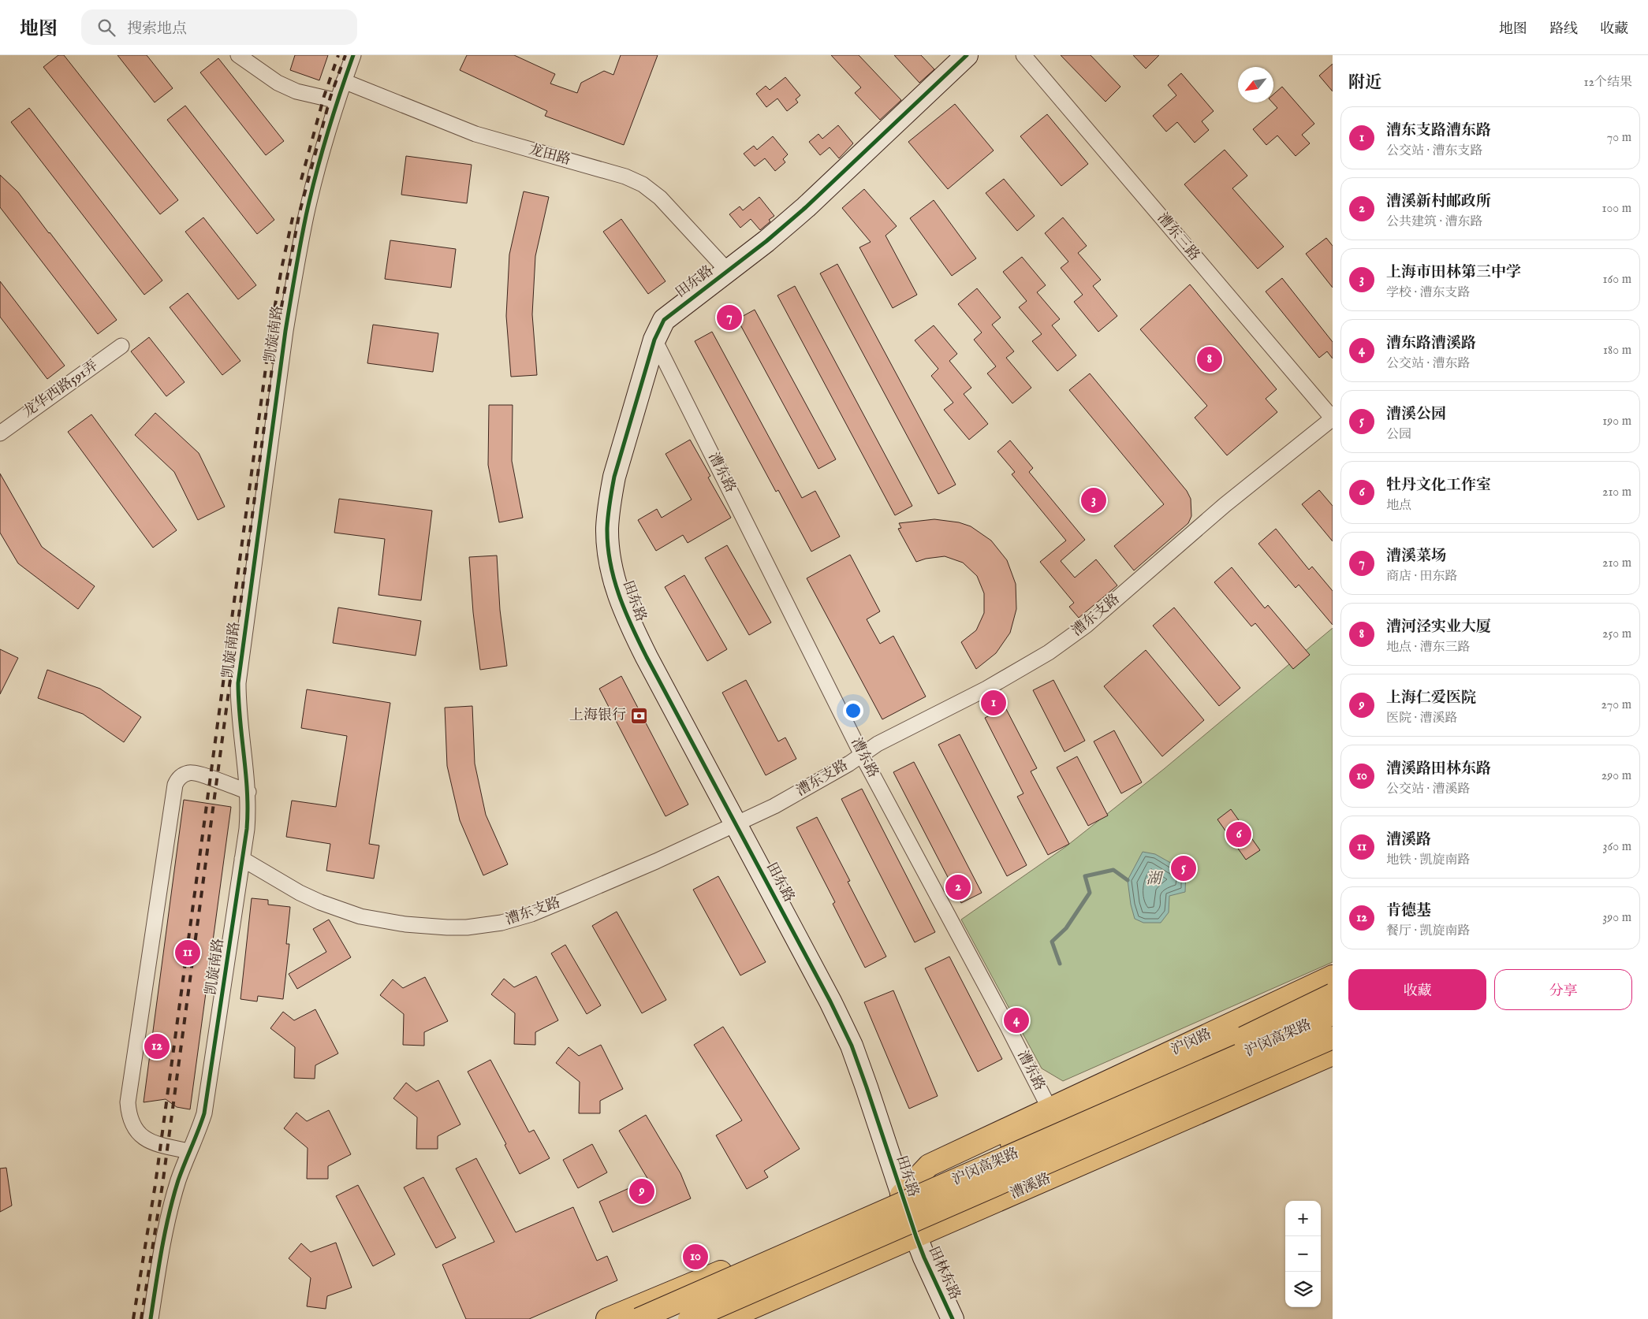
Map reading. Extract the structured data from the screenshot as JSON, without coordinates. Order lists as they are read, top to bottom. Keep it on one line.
{"streets":{"main road":["沪闵高架路","沪闵路","漕溪路"],"street":["龙田路","漕东三路","田东路","凯旋南路","龙华西路591弄","漕东路","漕东支路","田林东路"]},"crossings":[["龙田路","田东路"],["龙田路","凯旋南路"],["漕东三路","漕东支路"],["田东路","漕东路"],["田东路","漕东支路"],["田东路","漕溪路"],["田东路","田林东路"],["凯旋南路","漕东支路"],["漕东路","漕东支路"],["漕东路","沪闵路"],["漕溪路","田林东路"]],"water":["湖"],"places":{"bank":["上海银行"]},"north":"bottom left","page":{"header":"地图","search":"搜索地点","nav":["地图","路线","收藏"],"heading":["附近","12个结果"],"list":[{"mark":"1","name":"漕东支路漕东路","note":"公交站 · 漕东支路","value":"70 m"},{"mark":"2","name":"漕溪新村邮政所","note":"公共建筑 · 漕东路","value":"100 m"},{"mark":"3","name":"上海市田林第三中学","note":"学校 · 漕东支路","value":"160 m"},{"mark":"4","name":"漕东路漕溪路","note":"公交站 · 漕东路","value":"180 m"},{"mark":"5","name":"漕溪公园","note":"公园","value":"190 m"},{"mark":"6","name":"牡丹文化工作室","note":"地点","value":"210 m"},{"mark":"7","name":"漕溪菜场","note":"商店 · 田东路","value":"210 m"},{"mark":"8","name":"漕河泾实业大厦","note":"地点 · 漕东三路","value":"250 m"},{"mark":"9","name":"上海仁爱医院","note":"医院 · 漕溪路","value":"270 m"},{"mark":"10","name":"漕溪路田林东路","note":"公交站 · 漕溪路","value":"290 m"},{"mark":"11","name":"漕溪路","note":"地铁 · 凯旋南路","value":"360 m"},{"mark":"12","name":"肯德基","note":"餐厅 · 凯旋南路","value":"390 m"}],"pins":["7","8","3","1","6","5","2","11","4","12","9","10"],"buttons":["收藏","分享"],"map_buttons":["+","−"]}}
